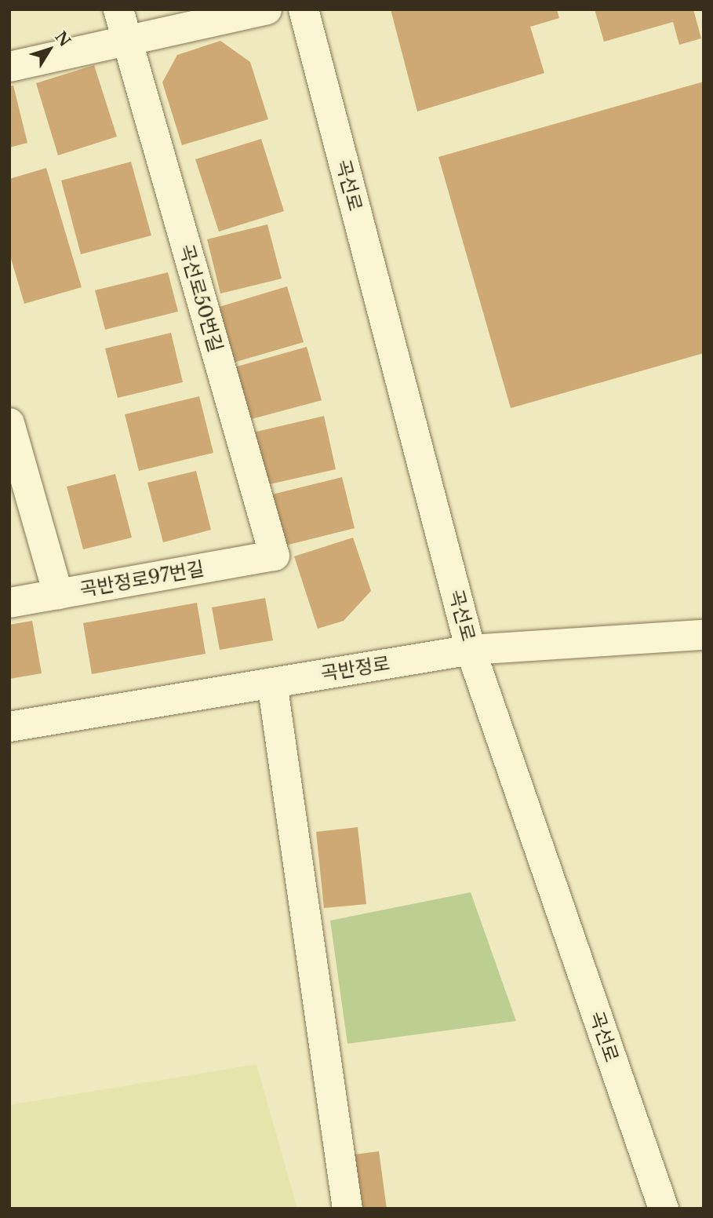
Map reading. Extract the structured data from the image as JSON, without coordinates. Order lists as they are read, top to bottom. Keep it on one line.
{"streets":{"street":["곡선로","곡선로50번길","곡반정로97번길","곡반정로"]},"crossings":[["곡선로","곡반정로"],["곡선로50번길","곡반정로97번길"]],"north":"top right"}
